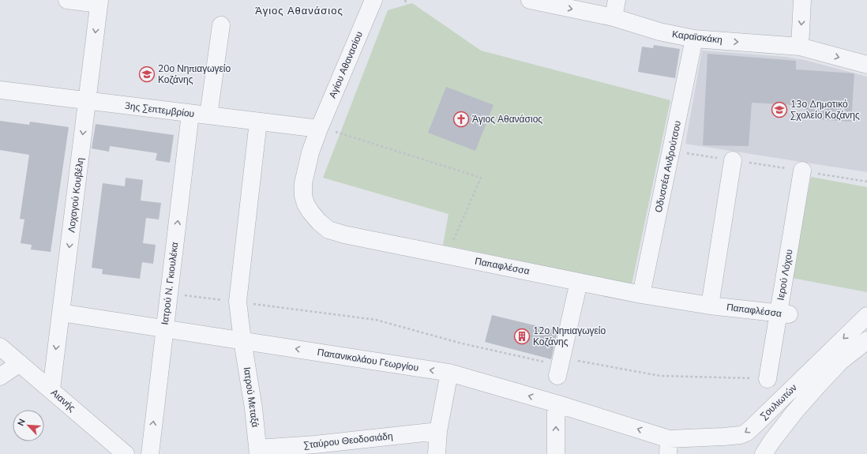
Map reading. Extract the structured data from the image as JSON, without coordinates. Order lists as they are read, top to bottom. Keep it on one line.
{"streets":{"street":["Καραϊσκάκη","Αγίου Αθανασίου","3ης Σεπτεμβρίου","Οδυσσέα Ανδρούτσου","Λοχαγού Κουβέλη","Παπαφλέσσα","Ιερού Λόχου","Ιατρού N. Γκιουλέκα","Παπανικολάου Γεωργίου","Ιατρού Μεταξά","Αιανής","Σουλιωτών","Σταύρου Θεοδοσιάδη"]},"crossings":[["Καραϊσκάκη","Οδυσσέα Ανδρούτσου"],["Αγίου Αθανασίου","3ης Σεπτεμβρίου"],["Αγίου Αθανασίου","Παπαφλέσσα"],["3ης Σεπτεμβρίου","Λοχαγού Κουβέλη"],["3ης Σεπτεμβρίου","Παπαφλέσσα"],["3ης Σεπτεμβρίου","Ιατρού N. Γκιουλέκα"],["3ης Σεπτεμβρίου","Ιατρού Μεταξά"],["Οδυσσέα Ανδρούτσου","Παπαφλέσσα"],["Λοχαγού Κουβέλη","Παπανικολάου Γεωργίου"],["Λοχαγού Κουβέλη","Αιανής"],["Παπαφλέσσα","Ιερού Λόχου"],["Ιατρού N. Γκιουλέκα","Παπανικολάου Γεωργίου"],["Παπανικολάου Γεωργίου","Ιατρού Μεταξά"],["Παπανικολάου Γεωργίου","Σουλιωτών"],["Ιατρού Μεταξά","Σταύρου Θεοδοσιάδη"]],"one_way":["Καραϊσκάκη","Λοχαγού Κουβέλη","Ιατρού N. Γκιουλέκα","Παπανικολάου Γεωργίου"],"districts":["Άγιος Αθανάσιος"],"places":{"school or university":["20ο Νηπιαγωγείο Κοζάνης","13ο Δημοτικό Σχολείο Κοζάνης"],"church":["Άγιος Αθανάσιος"],"building":["12ο Νηπιαγωγείο Κοζάνης"]},"north":"top left"}
